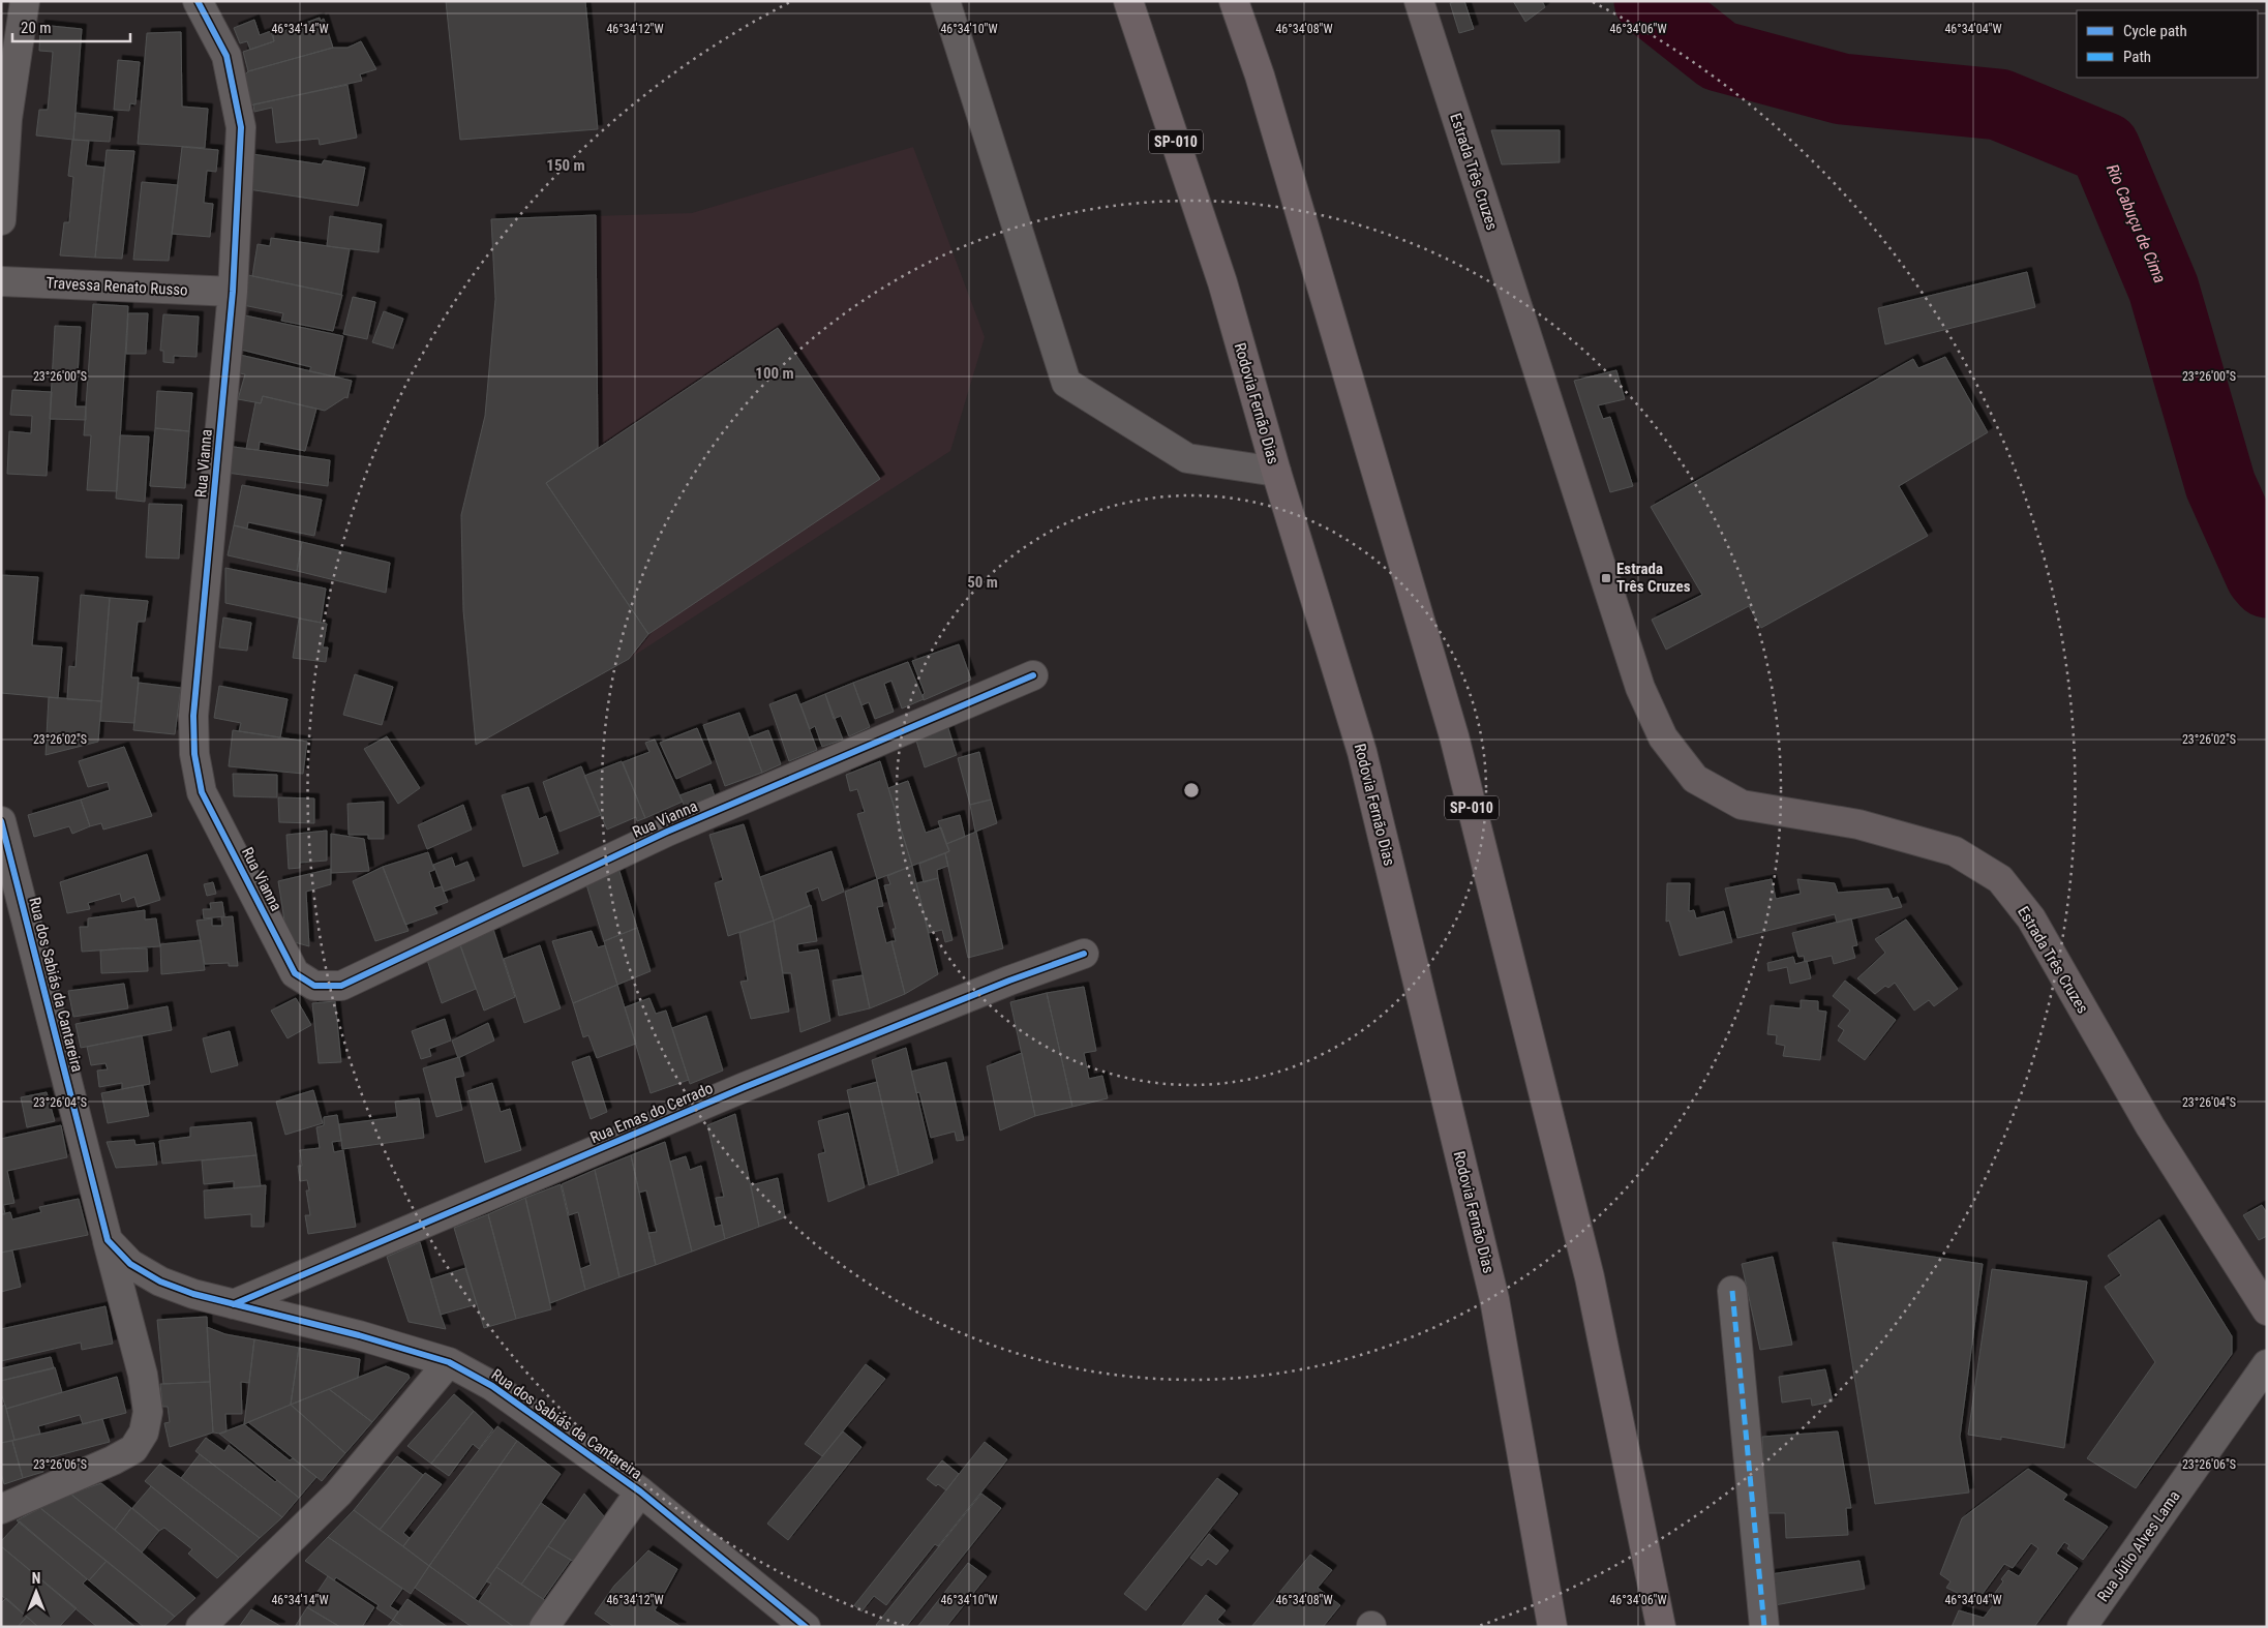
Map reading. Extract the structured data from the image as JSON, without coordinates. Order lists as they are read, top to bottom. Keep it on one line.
{"streets":{"highway":["SP-010","Rodovia Fernão Dias"],"main road":["Estrada Três Cruzes"],"street":["Travessa Renato Russo","Rua Vianna","Rua dos Sabiás da Cantareira","Rua Emas do Cerrado","Rua Júlio Alves Lama"]},"crossings":[["Travessa Renato Russo","Rua Vianna"],["Rua dos Sabiás da Cantareira","Rua Emas do Cerrado"]],"water":["Rio Cabuçu de Cima"],"places":{"transit":["Estrada Três Cruzes"]},"legend":["Cycle path","Path"],"scale_bar":"20 m","north":"top","coordinates":["46°34'14\"W","46°34'12\"W","46°34'10\"W","46°34'08\"W","46°34'06\"W","46°34'04\"W","23°26'00\"S","23°26'02\"S","23°26'04\"S","23°26'06\"S"],"rings":["150 m","100 m","50 m"]}
